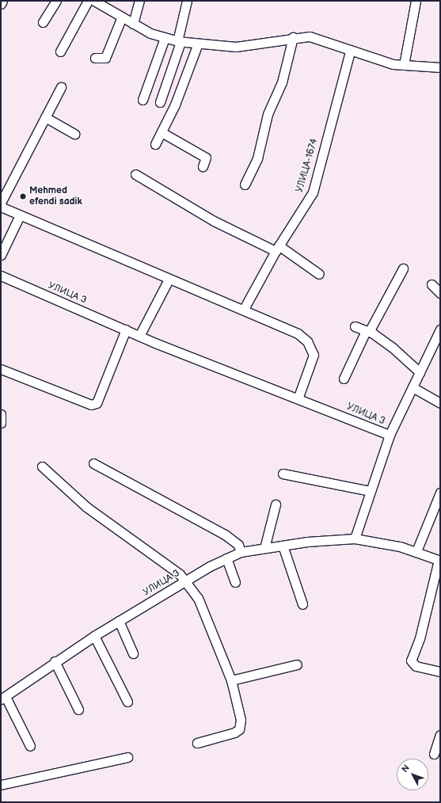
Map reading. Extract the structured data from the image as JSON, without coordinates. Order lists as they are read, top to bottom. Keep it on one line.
{"streets":{"street":["УЛИЦА-1674","УЛИЦА 3"]},"places":["Mehmed efendi sadik"],"north":"top left"}
